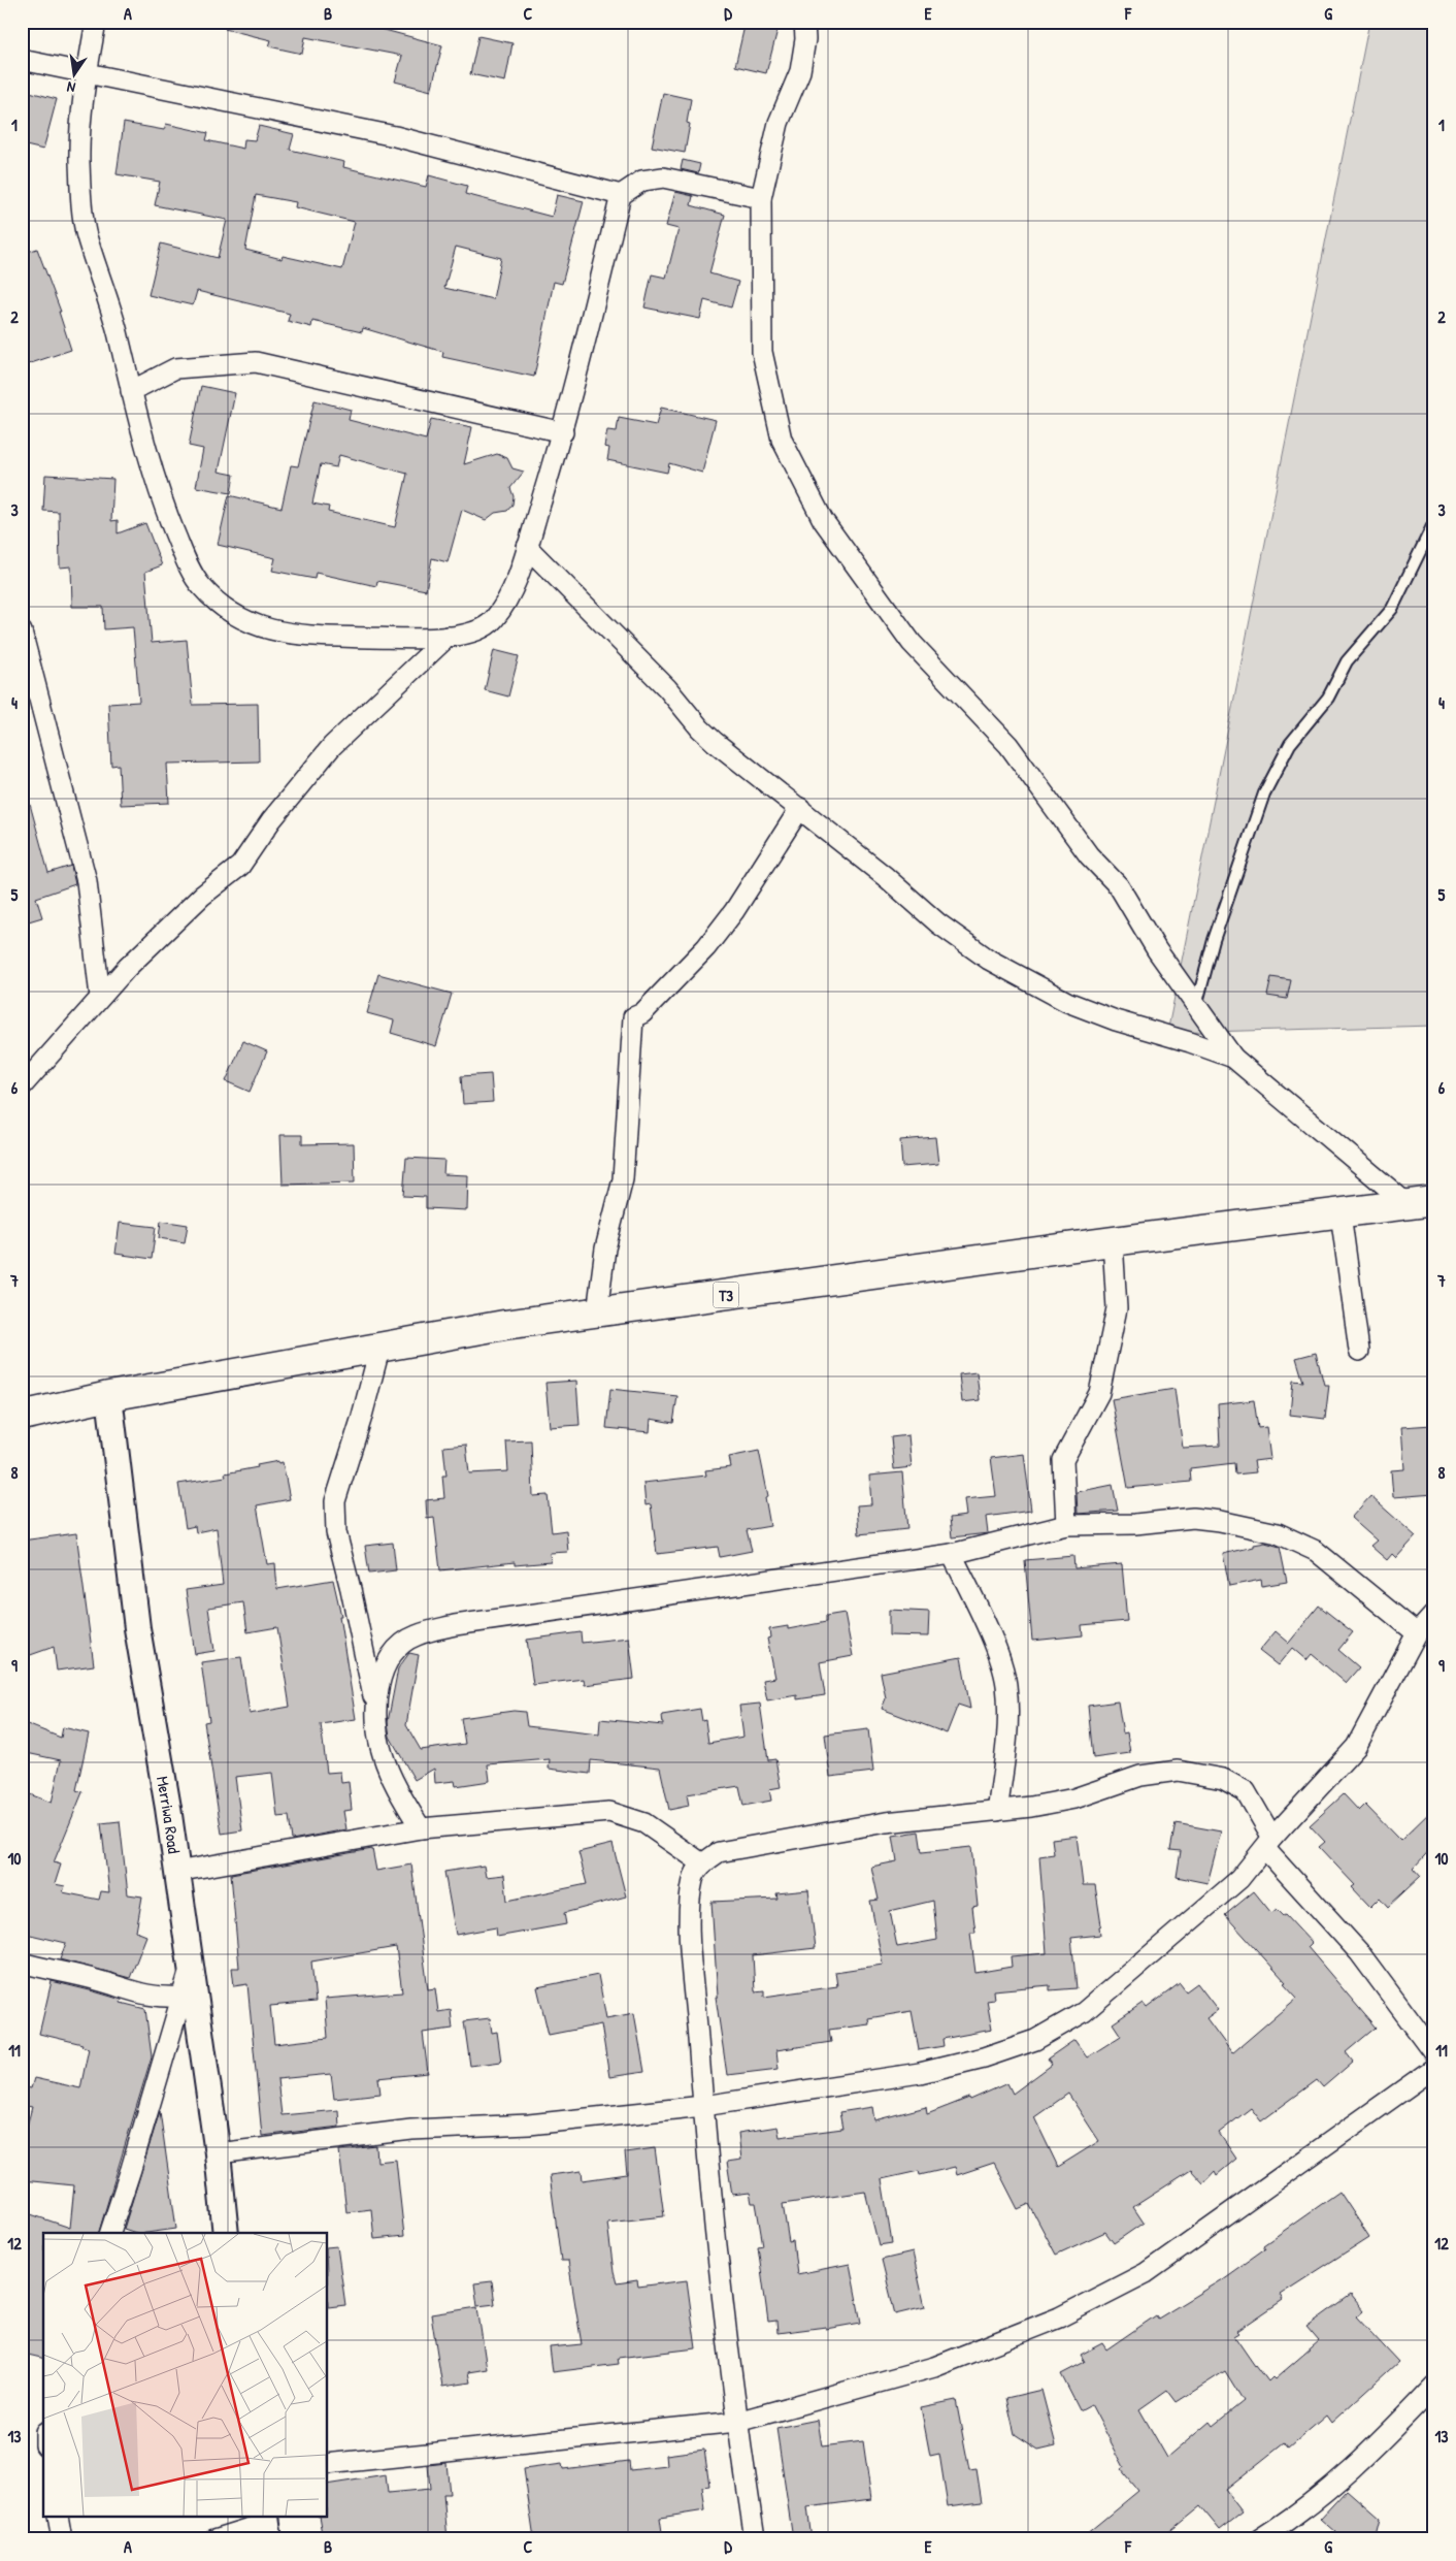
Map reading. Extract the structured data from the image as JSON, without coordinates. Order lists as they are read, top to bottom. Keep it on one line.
{"streets":{"highway":["T3"],"street":["Merriwa Road"]},"crossings":[["T3","Merriwa Road"]],"north":"bottom","grid":{"columns":["A","B","C","D","E","F","G"],"rows":["1","2","3","4","5","6","7","8","9","10","11","12","13"]}}
